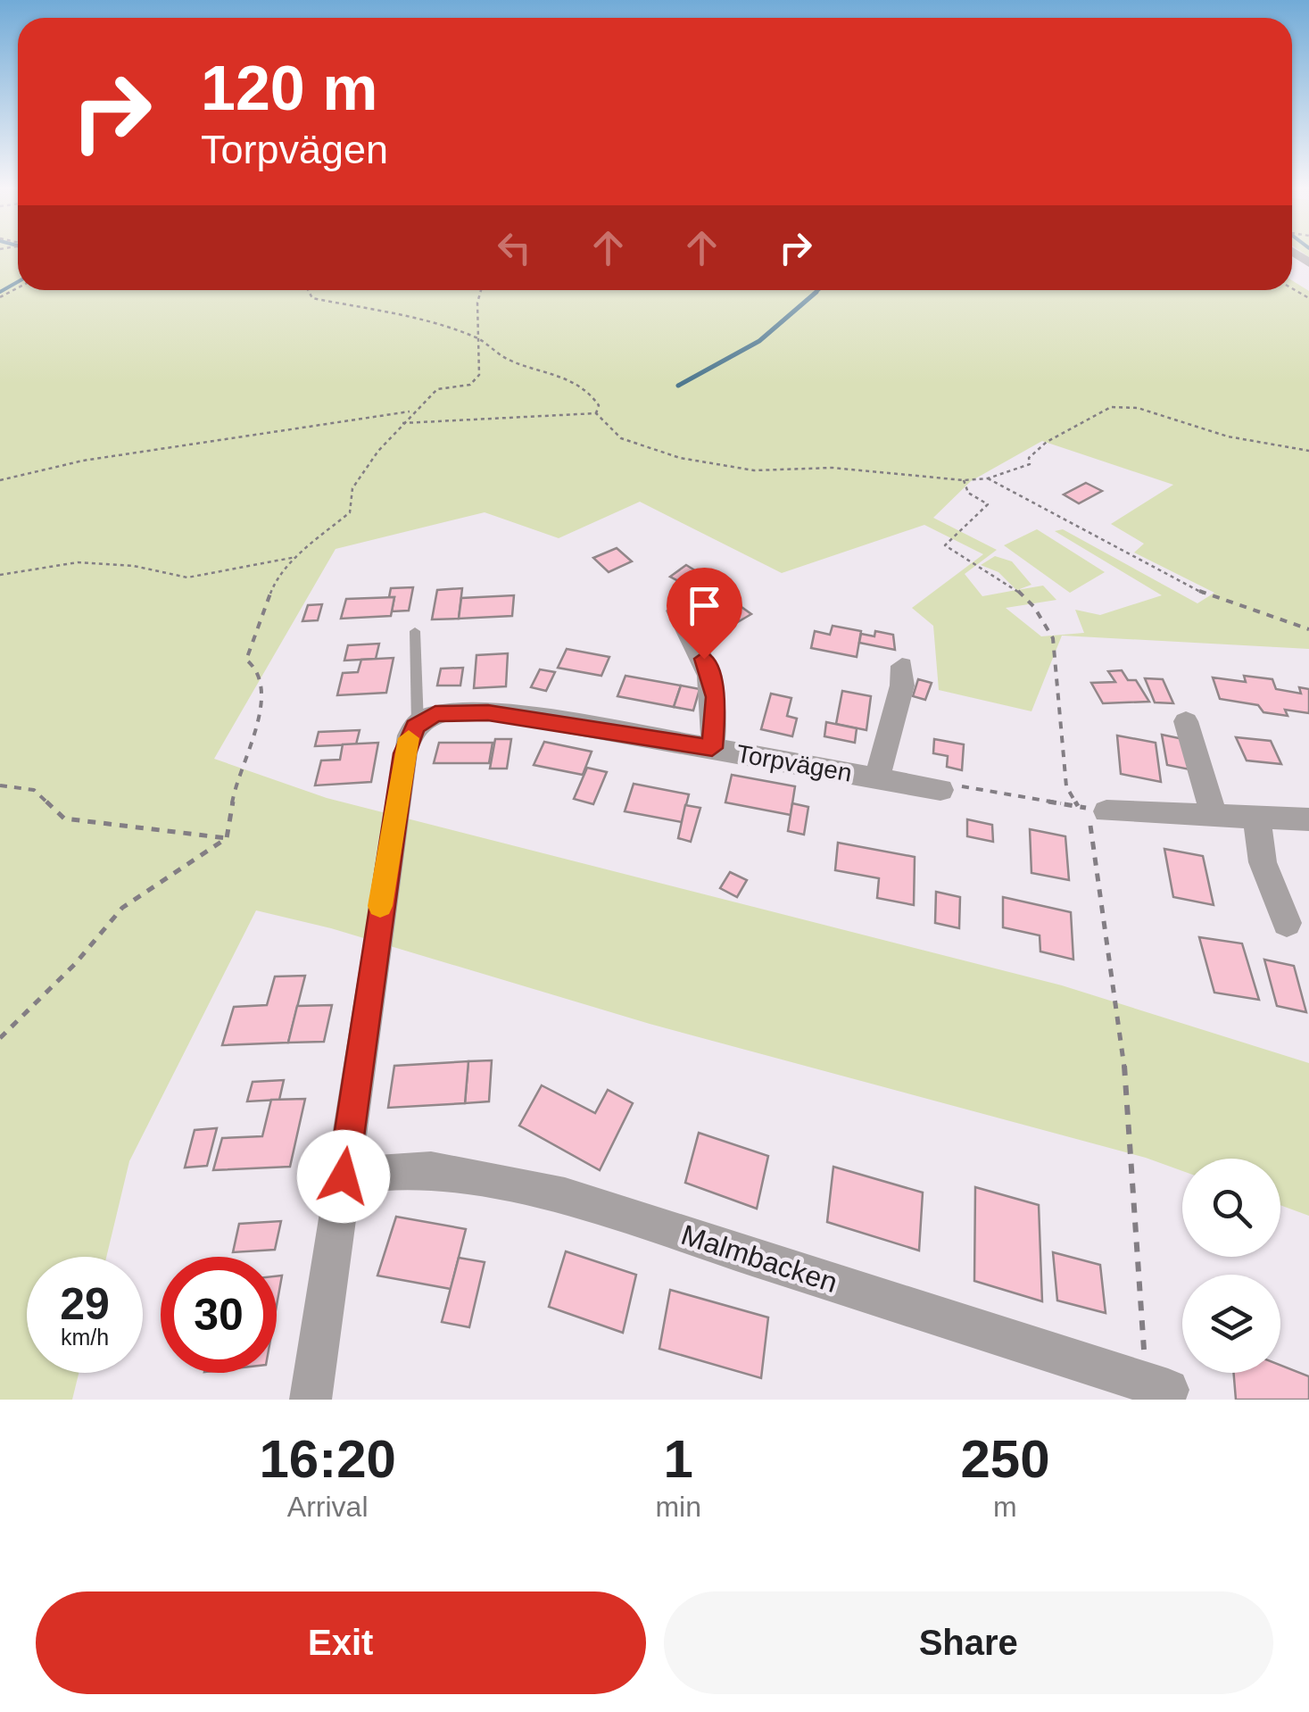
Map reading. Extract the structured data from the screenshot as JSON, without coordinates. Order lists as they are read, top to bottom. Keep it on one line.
{"streets":{"street":["Torpvägen","Malmbacken"]},"page":{"turn":["120 m","Torpvägen"],"speed":"29 km/h","limit":"30","eta":["16:20","Arrival","1","min","250","m"],"buttons":["Exit","Share"]}}
